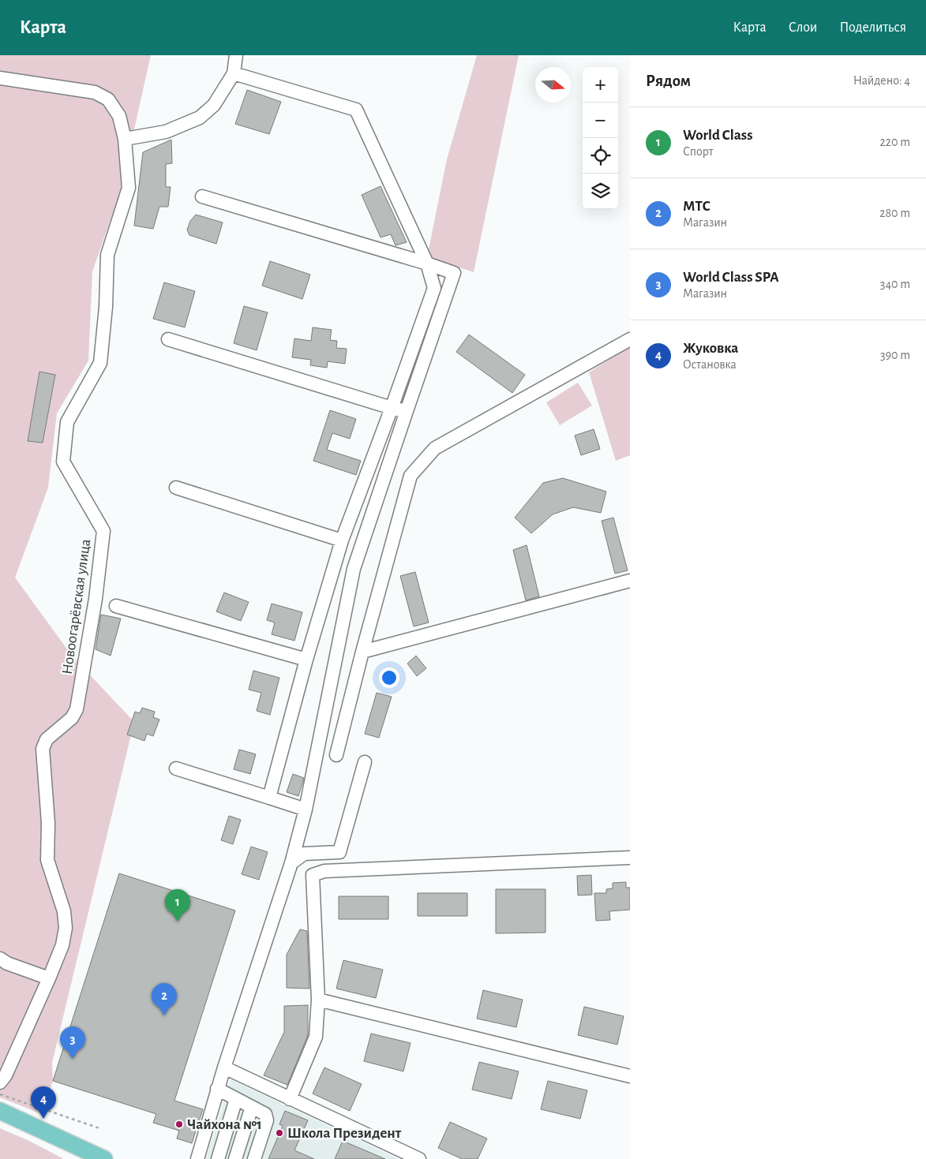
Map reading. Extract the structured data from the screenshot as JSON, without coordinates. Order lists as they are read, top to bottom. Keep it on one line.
{"streets":{"street":["Новоогарёвская улица"]},"places":["Чайхона №1","Школа Президент"],"north":"right","page":{"header":"Карта","nav":["Карта","Слои","Поделиться"],"heading":["Рядом","Найдено: 4"],"map_buttons":["+","−"],"list":[{"mark":"1","name":"World Class","note":"Спорт","value":"220 m"},{"mark":"2","name":"МТС","note":"Магазин","value":"280 m"},{"mark":"3","name":"World Class SPA","note":"Магазин","value":"340 m"},{"mark":"4","name":"Жуковка","note":"Остановка","value":"390 m"}],"pins":["1","2","3","4"]}}
